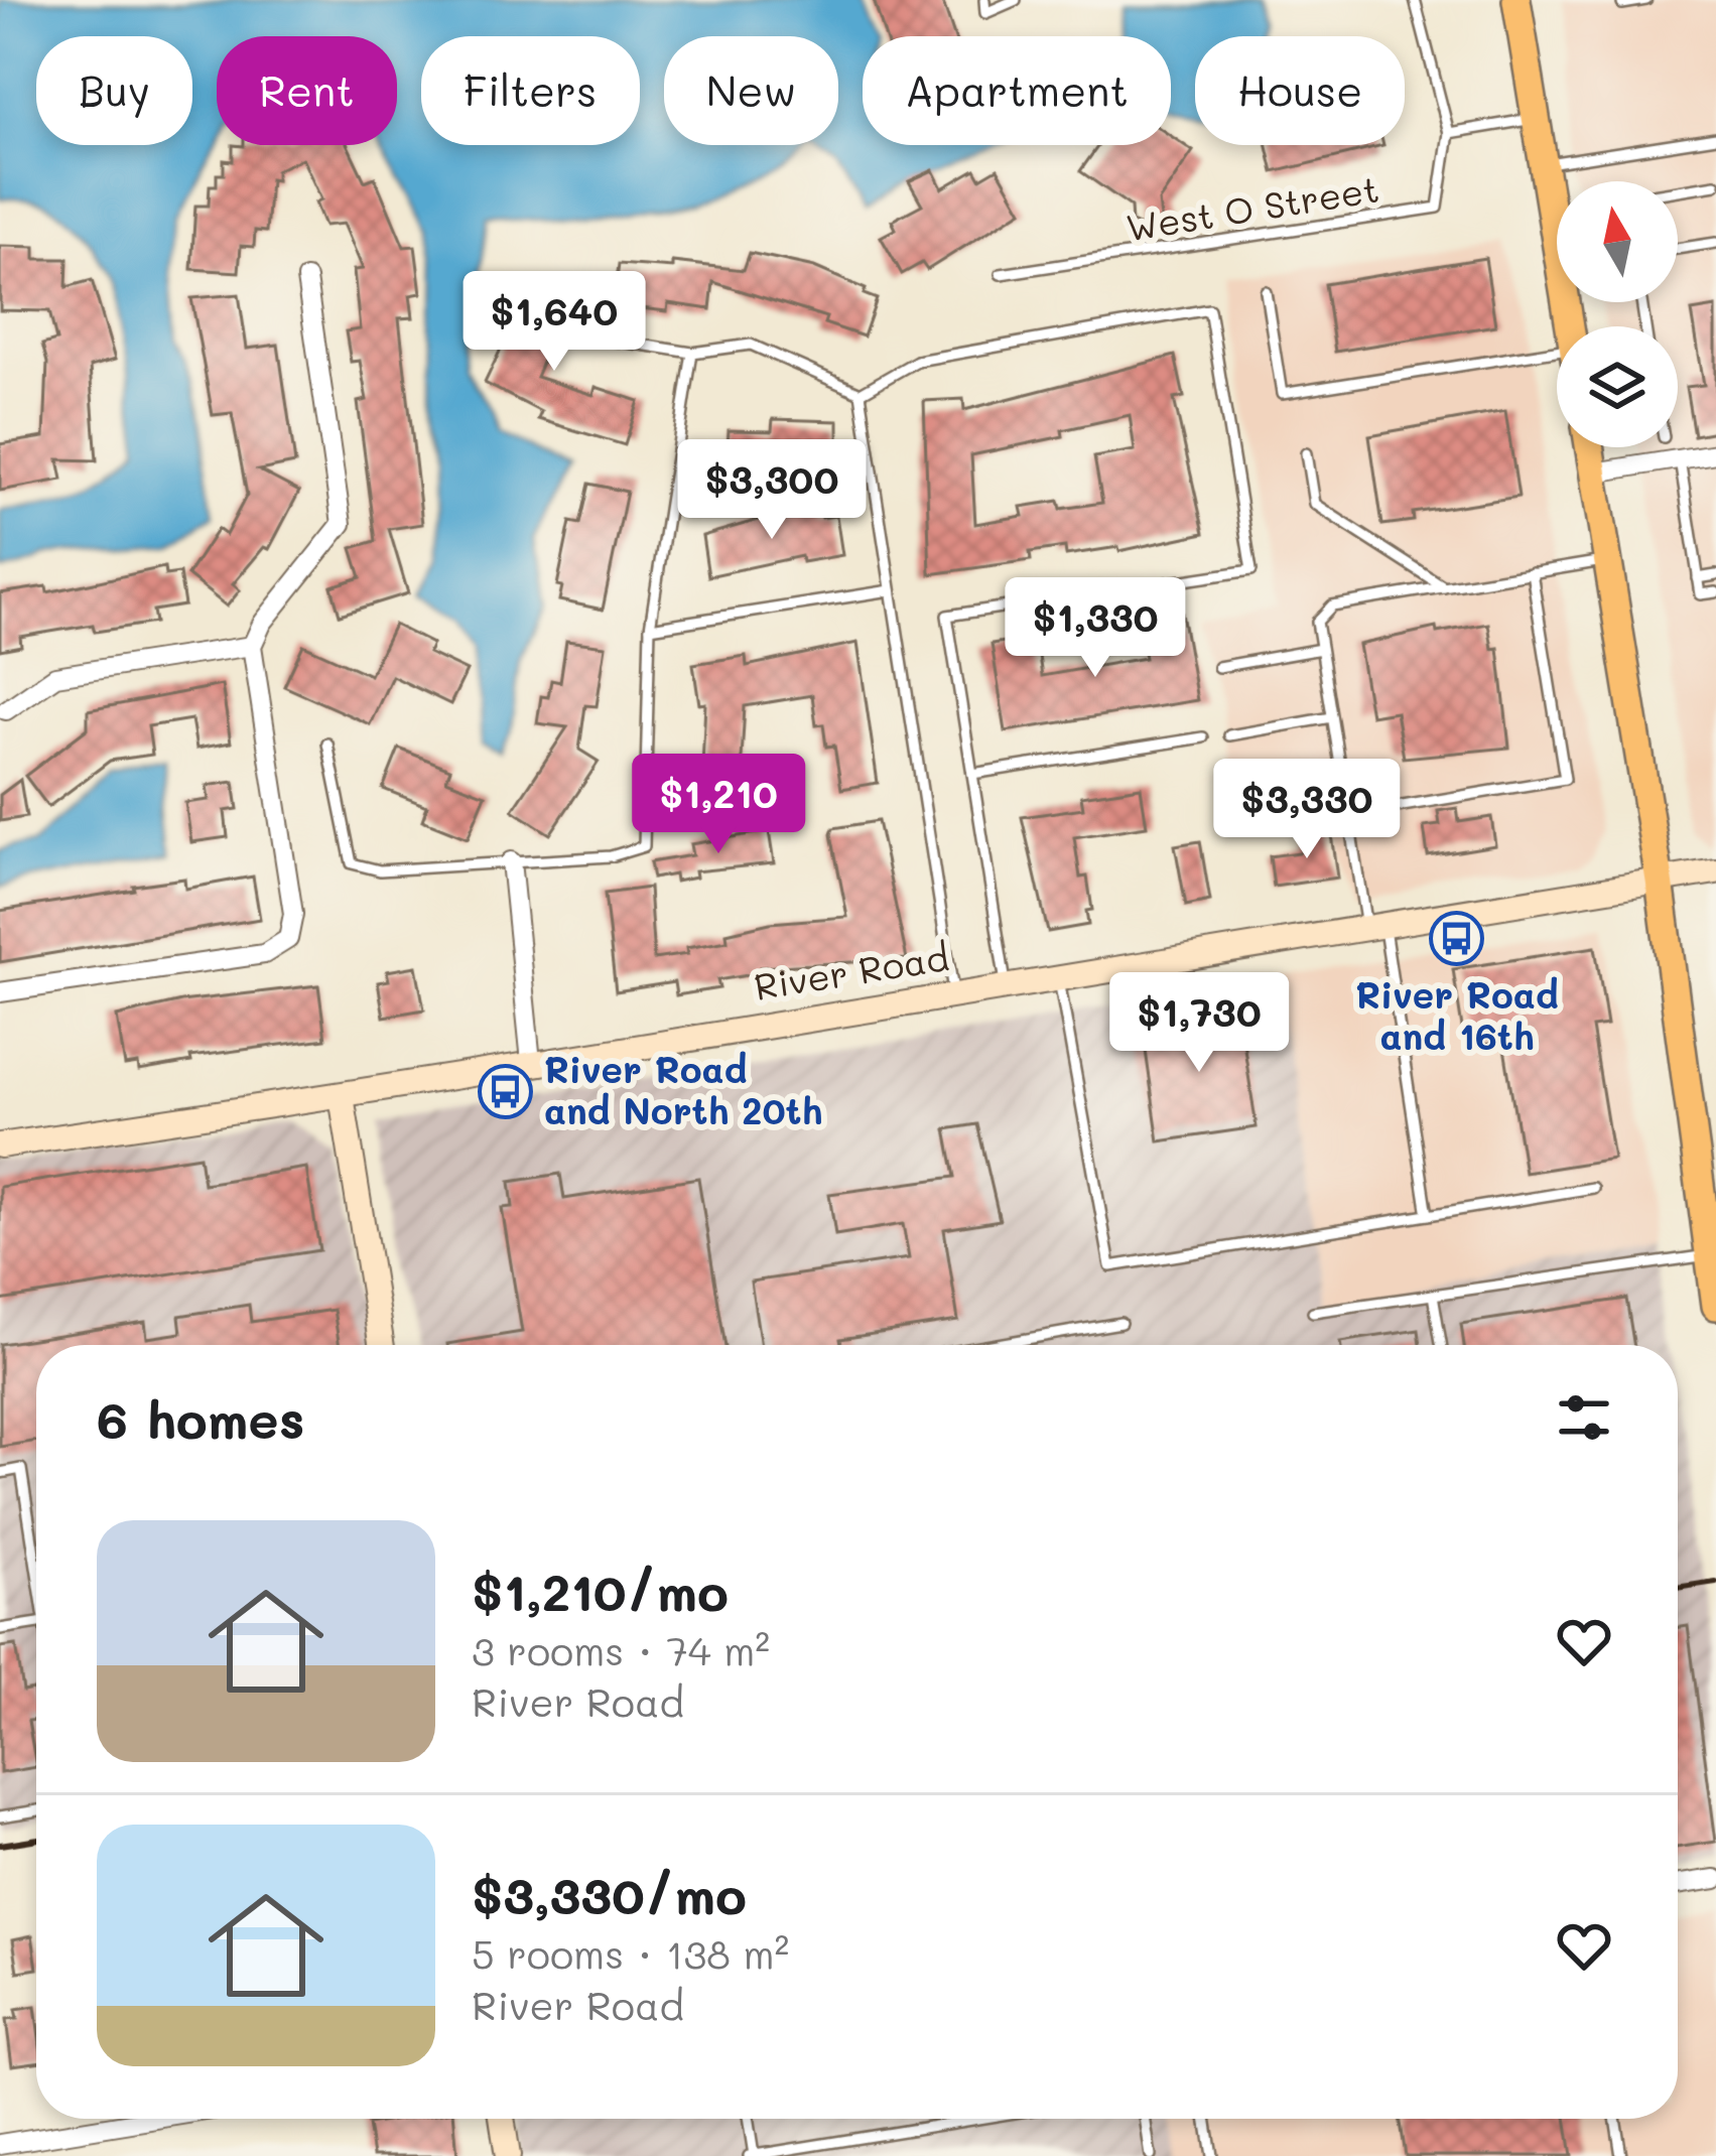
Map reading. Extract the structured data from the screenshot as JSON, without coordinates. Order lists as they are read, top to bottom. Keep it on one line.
{"streets":{"street":["River Road"],"lane":["West O Street"]},"places":{"bus stop":["River Road and 16th","River Road and North 20th"]},"north":"top","page":{"chip":["Buy","Rent","Filters","New","Apartment","House"],"price":["$1,640","$3,300","$1,330","$1,210","$3,330","$1,730"],"heading":"6 homes","list":[{"name":"$1,210/mo","note":"3 rooms · 74 m² · River Road"},{"name":"$3,330/mo","note":"5 rooms · 138 m² · River Road"}]}}
